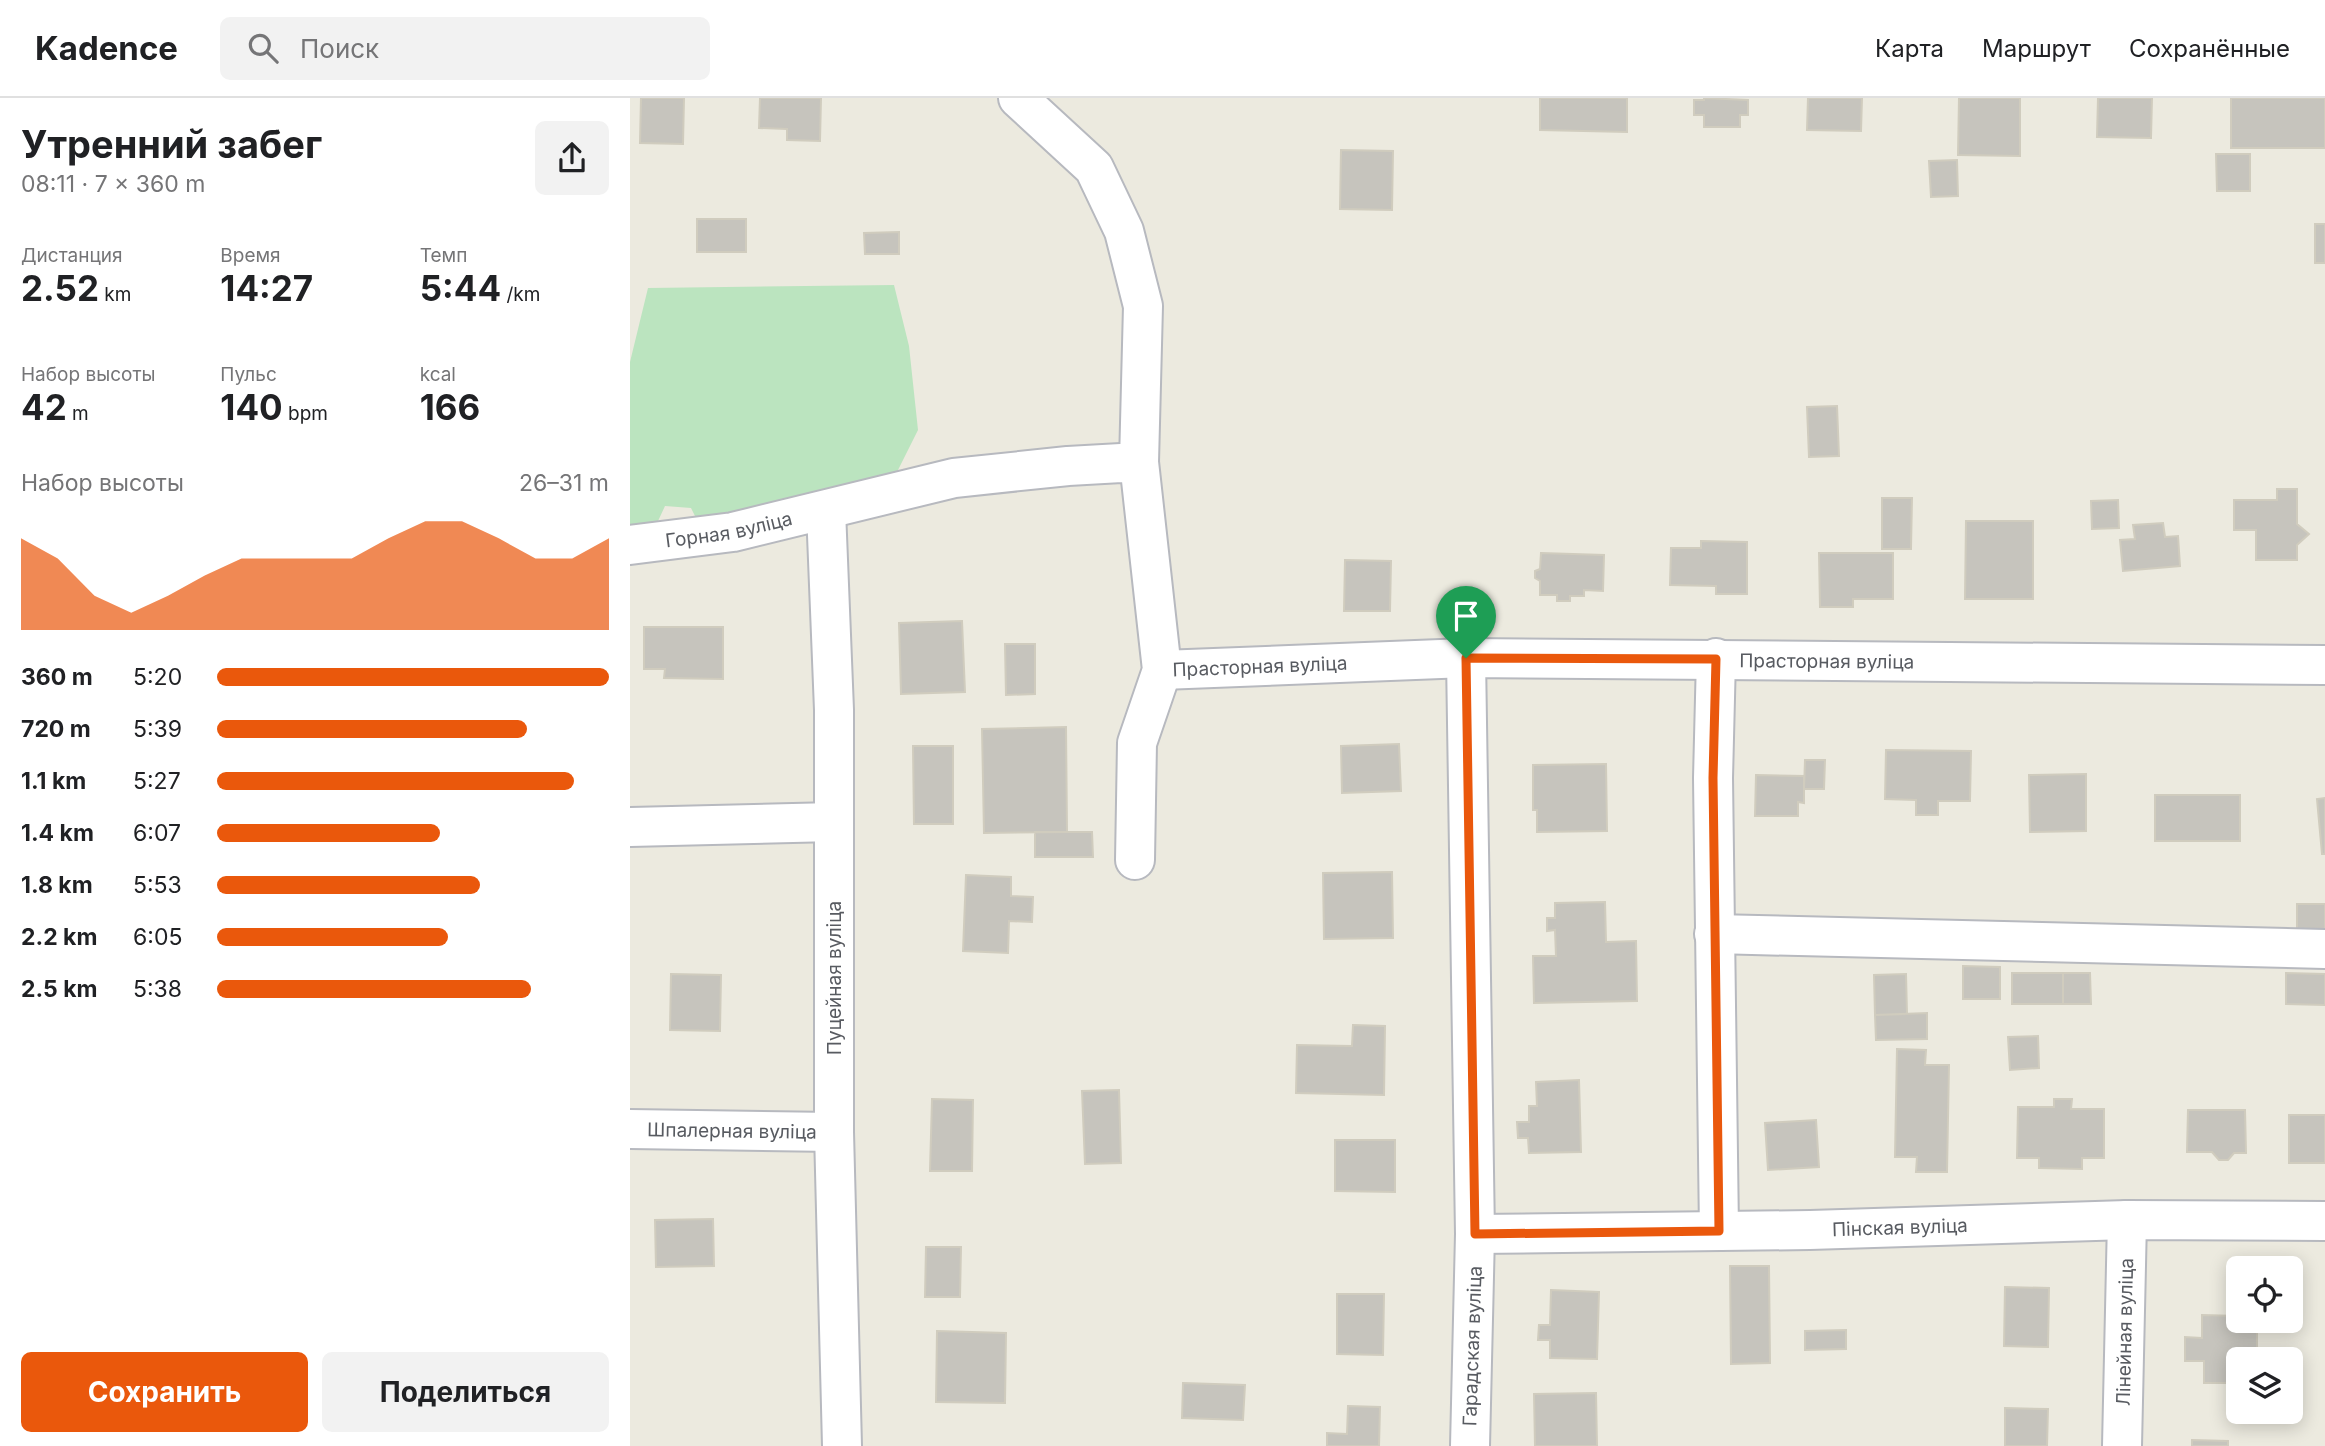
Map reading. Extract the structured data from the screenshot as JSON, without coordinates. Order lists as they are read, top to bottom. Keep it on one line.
{"streets":{"street":["Горная вуліца","Прасторная вуліца","Пуцейная вуліца","Шпалерная вуліца","Пінская вуліца","Лінейная вуліца","Гарадская вуліца"]},"crossings":[["Горная вуліца","Пуцейная вуліца"],["Прасторная вуліца","Гарадская вуліца"],["Пуцейная вуліца","Шпалерная вуліца"],["Пінская вуліца","Лінейная вуліца"],["Пінская вуліца","Гарадская вуліца"]],"page":{"header":"Kadence","search":"Поиск","nav":["Карта","Маршрут","Сохранённые"],"heading":["Утренний забег","08:11 · 7 × 360 m"],"stats":[["Дистанция","2.52 km"],["Время","14:27"],["Темп","5:44 /km"],["Набор высоты","42 m"],["Пульс","140 bpm"],["kcal","166"]],"chart":["Набор высоты","26–31 m"],"list":[{"name":"360 m","note":"5:20"},{"name":"720 m","note":"5:39"},{"name":"1.1 km","note":"5:27"},{"name":"1.4 km","note":"6:07"},{"name":"1.8 km","note":"5:53"},{"name":"2.2 km","note":"6:05"},{"name":"2.5 km","note":"5:38"}],"buttons":["Сохранить","Поделиться"]}}
